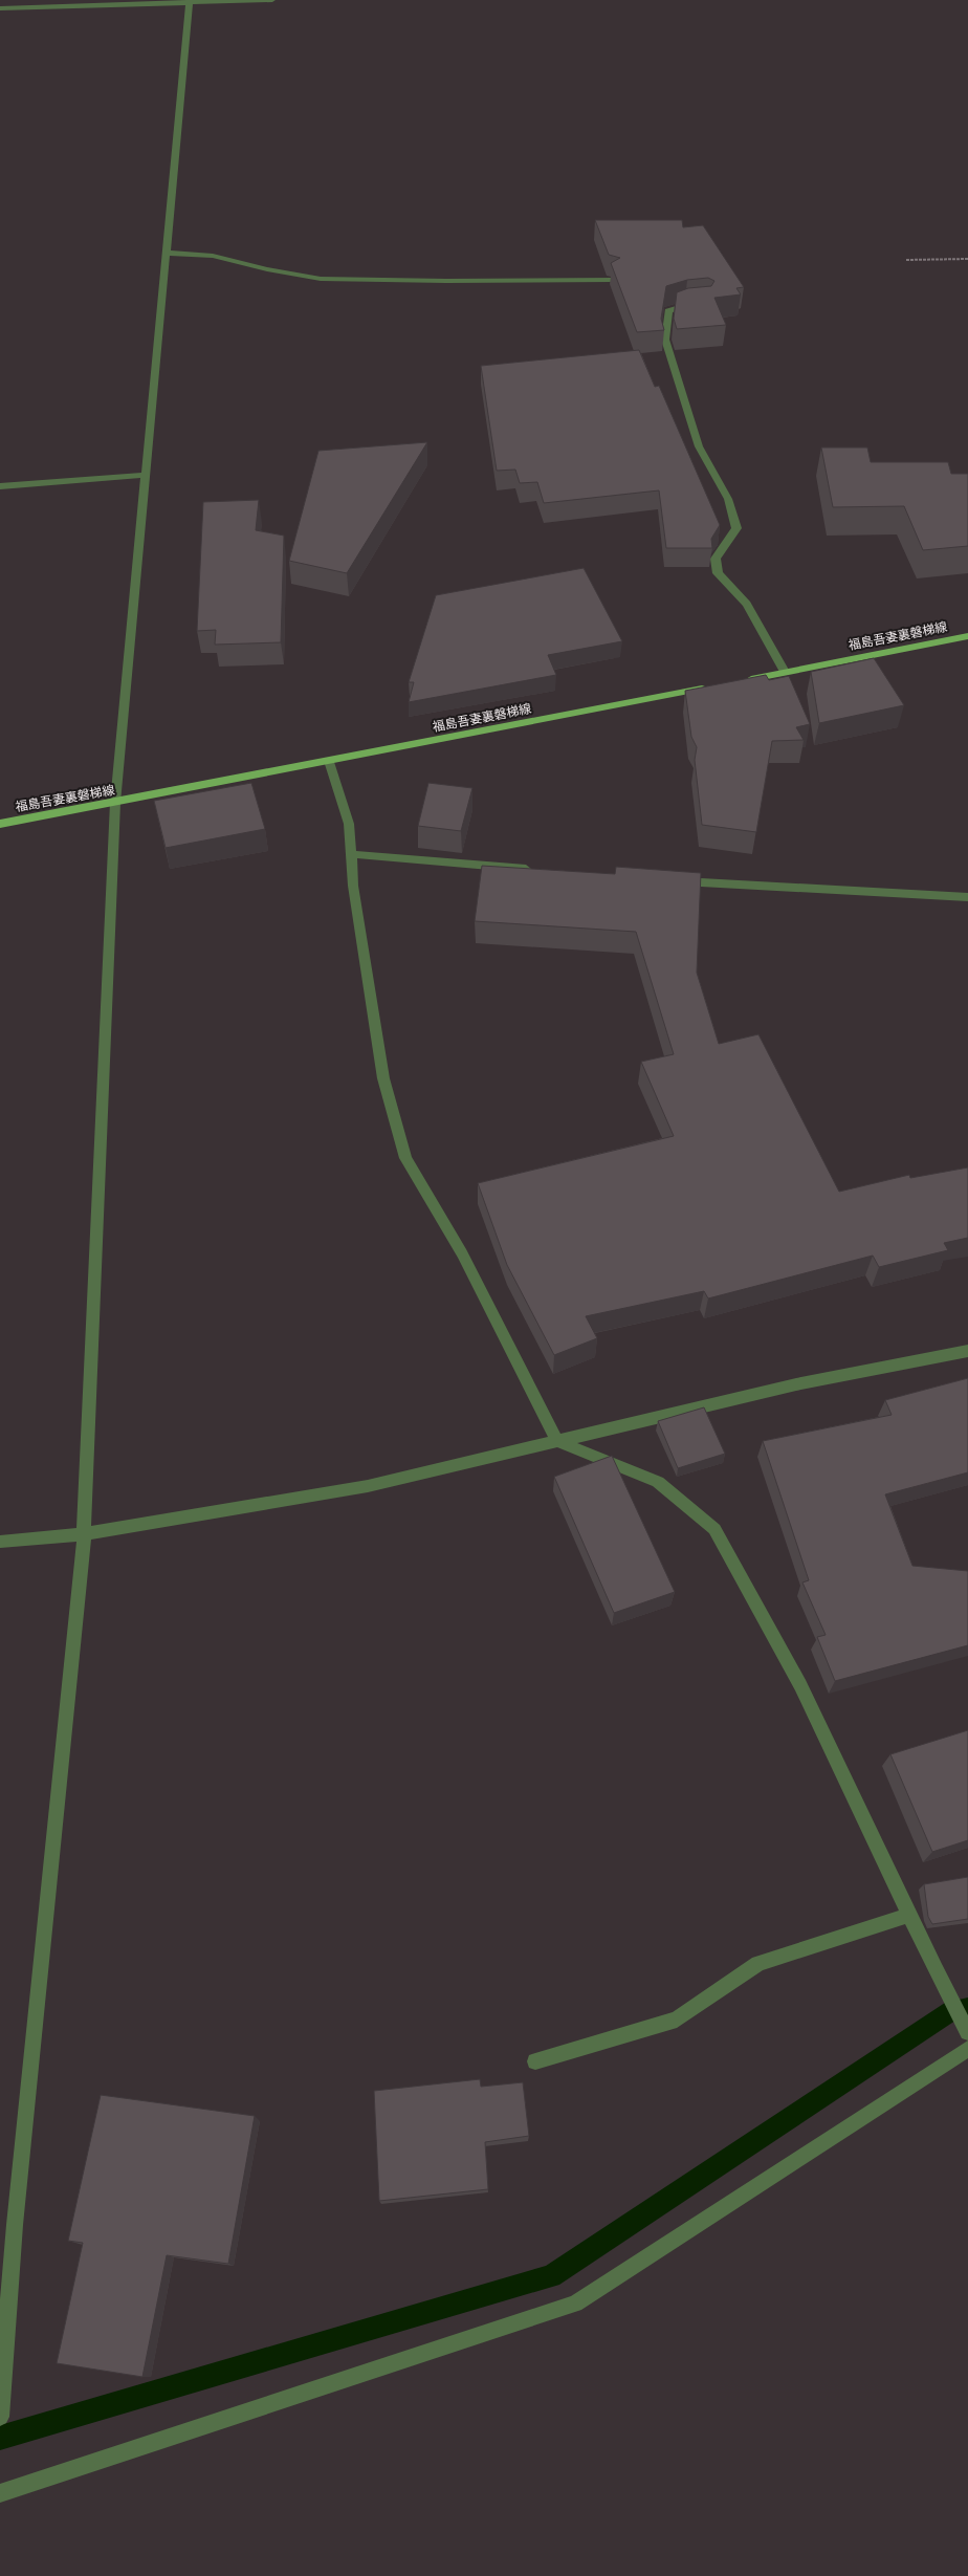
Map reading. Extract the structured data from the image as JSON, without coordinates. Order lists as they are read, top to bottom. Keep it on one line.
{"streets":{"main road":["福島吾妻裏磐梯線"]}}
